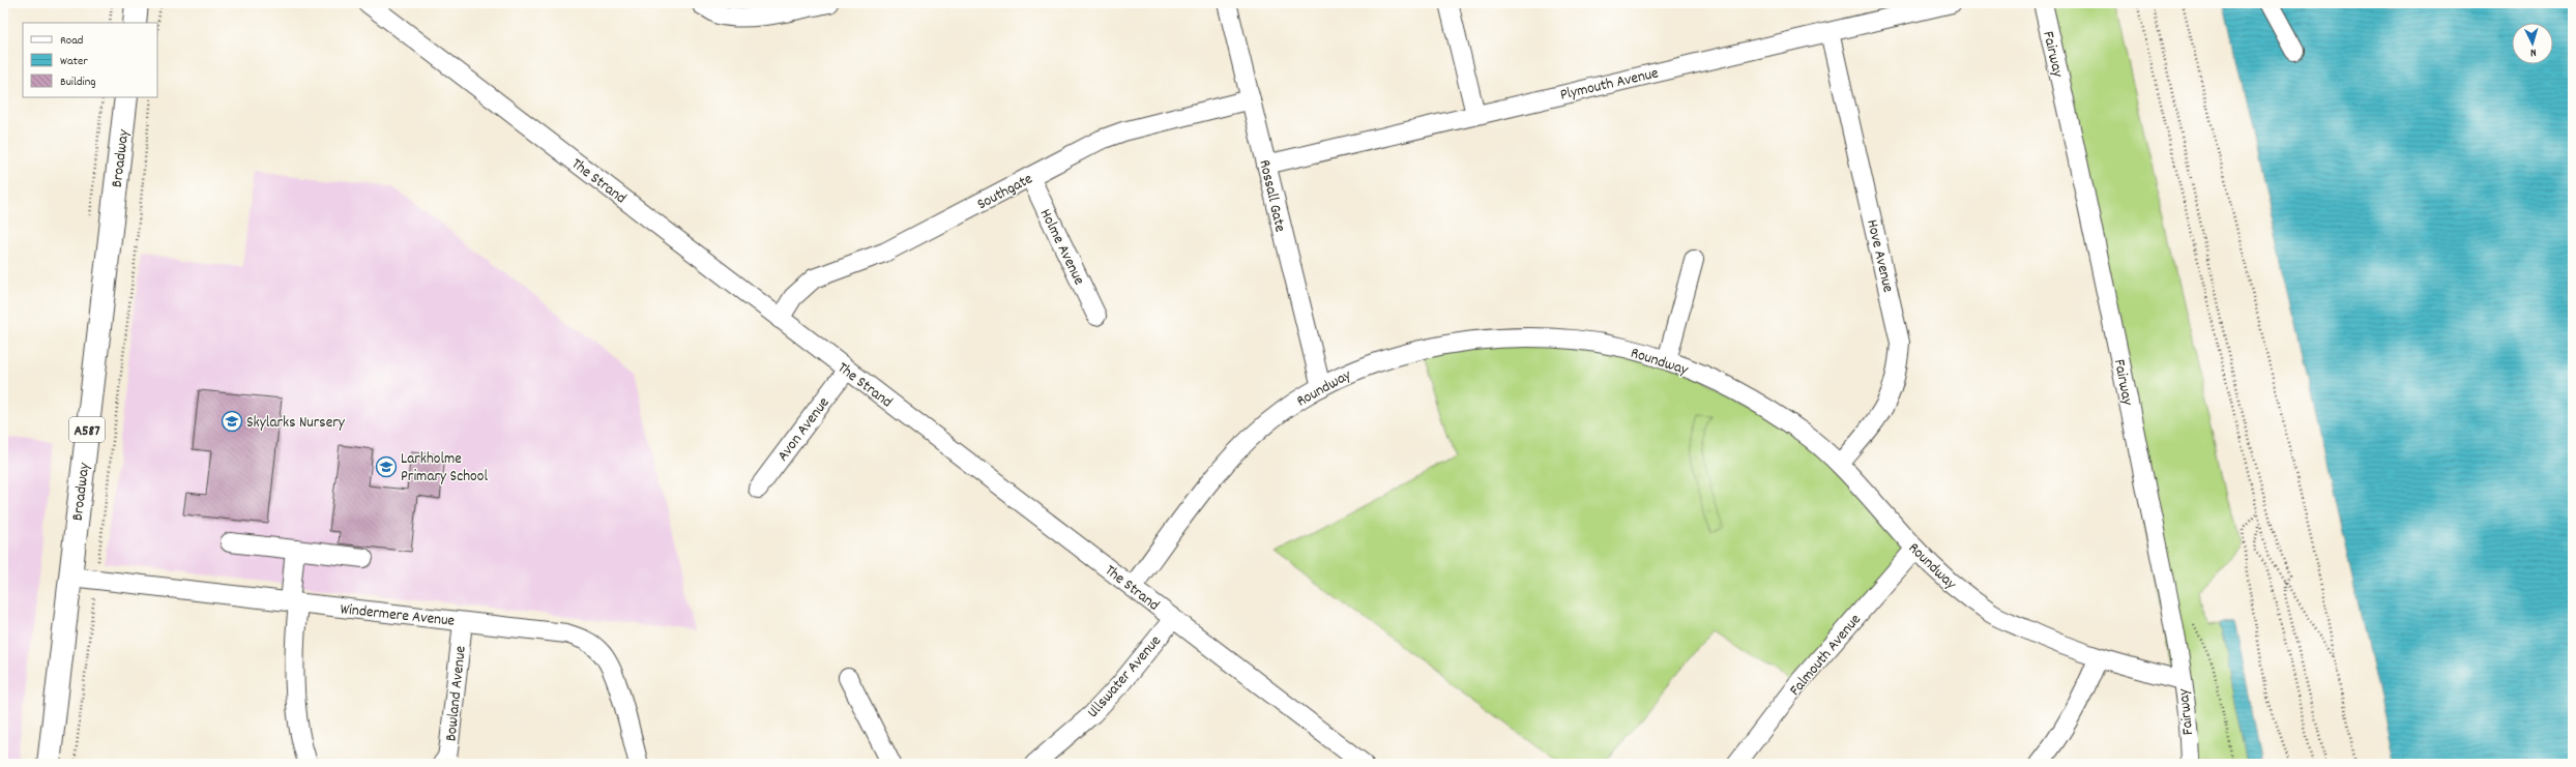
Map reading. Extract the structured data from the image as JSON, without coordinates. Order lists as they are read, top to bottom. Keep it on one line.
{"streets":{"main road":["Broadway","A587"],"street":["Fairway","Plymouth Avenue","The Strand","Southgate","Rossall Gate","Holme Avenue","Hove Avenue","Roundway","Avon Avenue","Windermere Avenue","Falmouth Avenue","Ullswater Avenue","Bowland Avenue"]},"crossings":[["Fairway","Roundway"],["Plymouth Avenue","Rossall Gate"],["Plymouth Avenue","Hove Avenue"],["Broadway","Windermere Avenue"],["The Strand","Southgate"],["The Strand","Roundway"],["The Strand","Avon Avenue"],["The Strand","Ullswater Avenue"],["Southgate","Rossall Gate"],["Southgate","Holme Avenue"],["Rossall Gate","Roundway"],["Hove Avenue","Roundway"],["Roundway","Falmouth Avenue"],["Windermere Avenue","Bowland Avenue"]],"places":{"school or university":["Skylarks Nursery","Larkholme Primary School"]},"legend":["Road","Water","Building"],"north":"bottom"}
